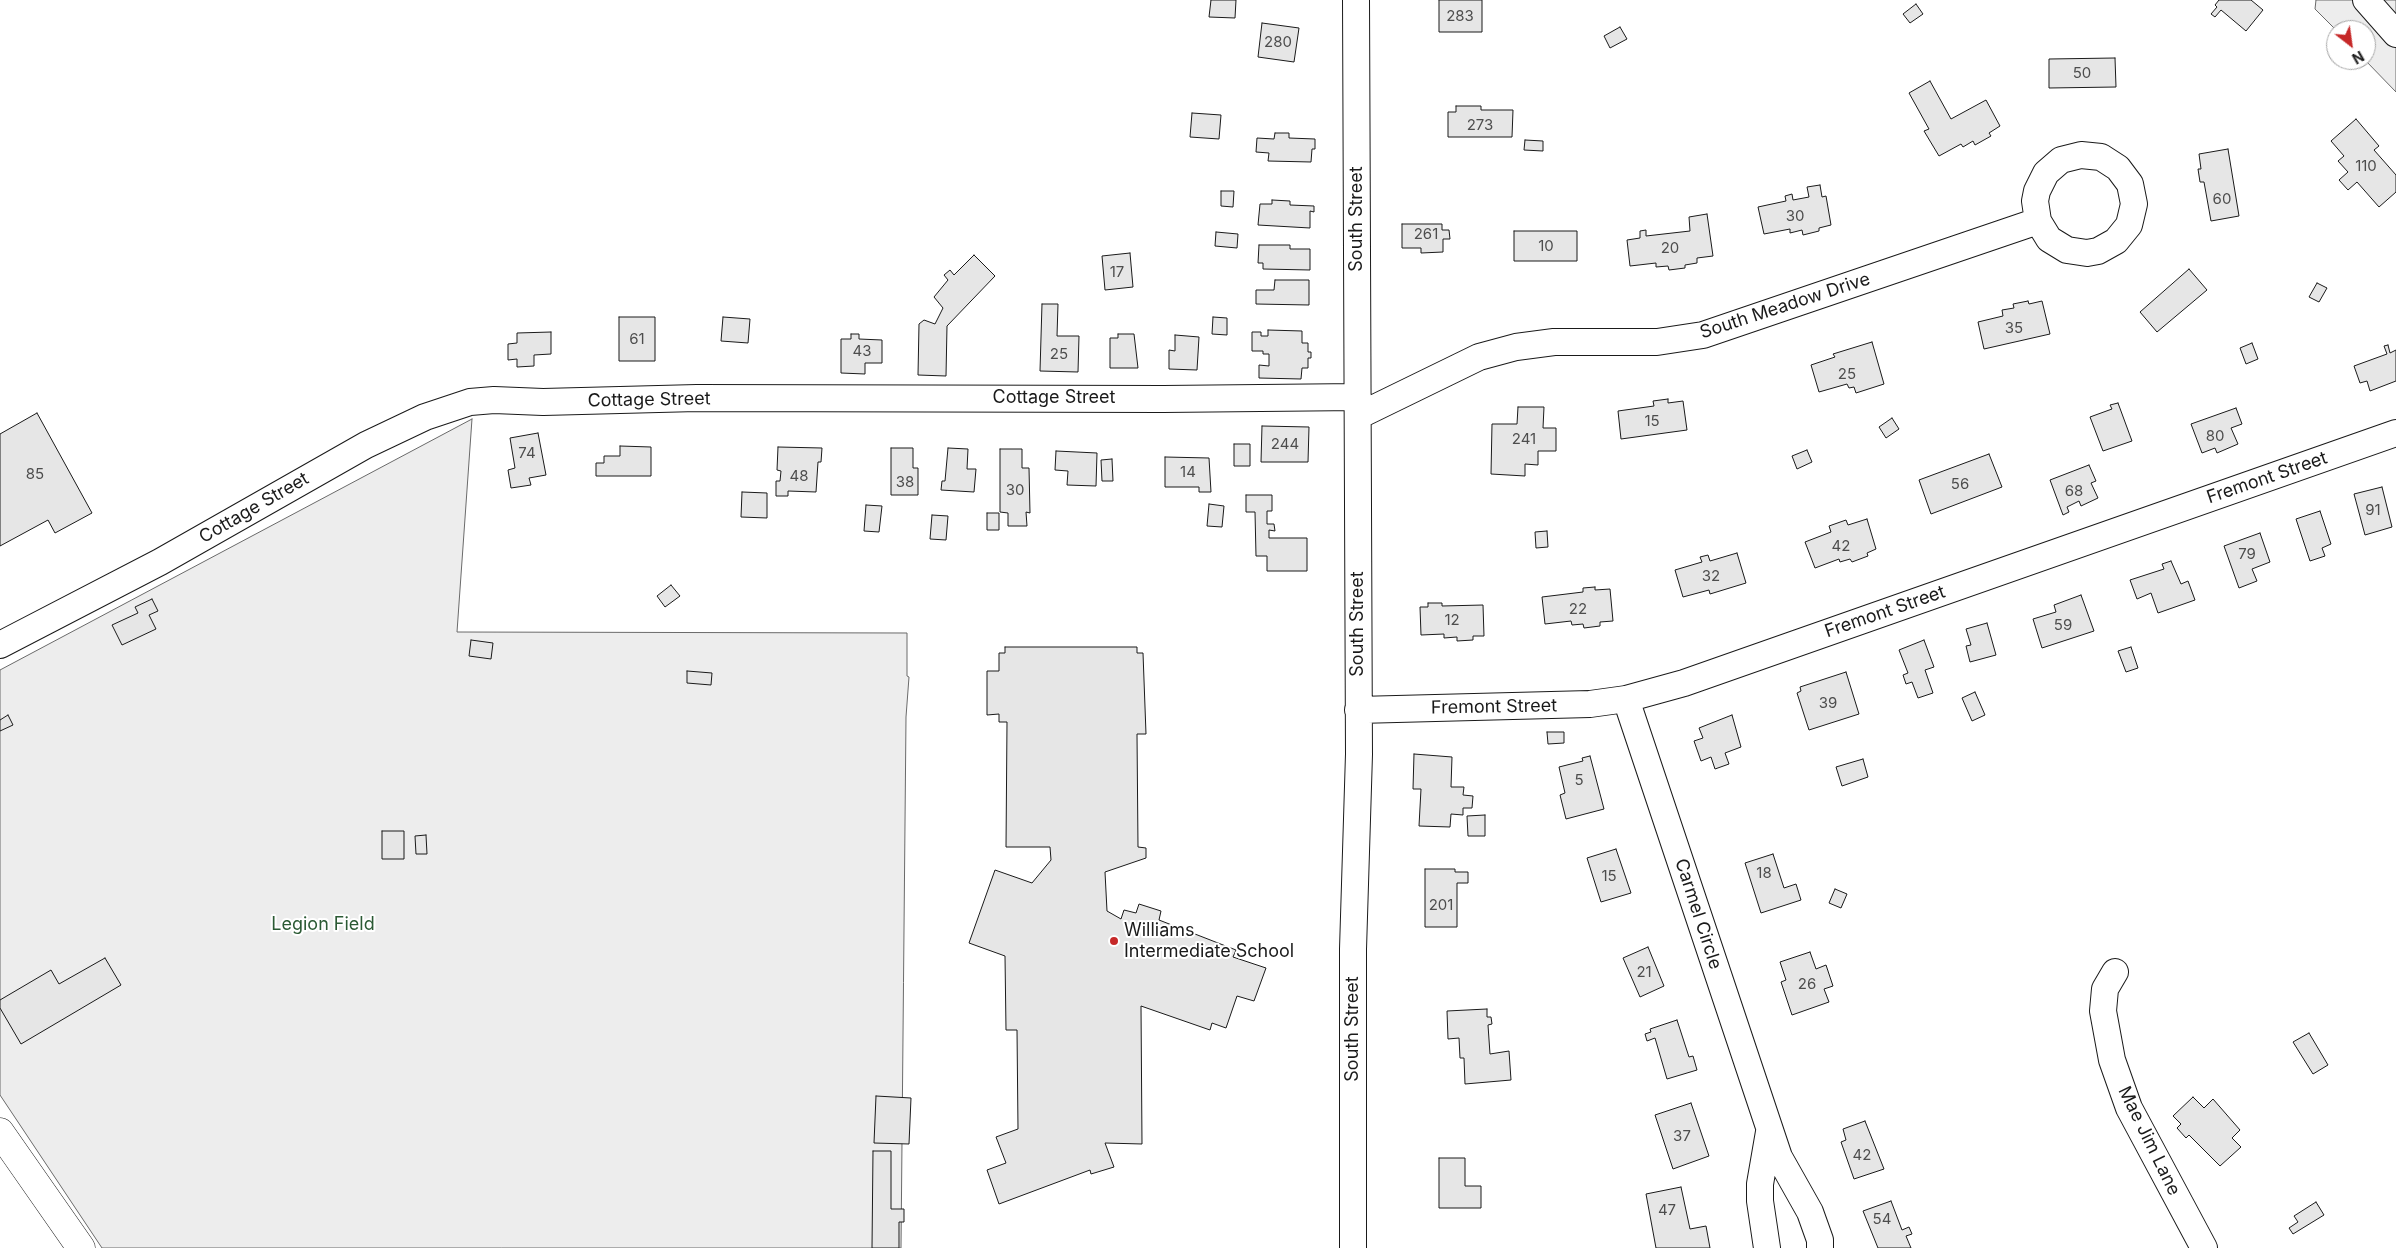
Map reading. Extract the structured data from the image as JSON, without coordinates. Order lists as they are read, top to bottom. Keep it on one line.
{"streets":{"street":["South Street","South Meadow Drive","Cottage Street","Fremont Street","Carmel Circle","Mae Jim Lane"]},"crossings":[["South Street","South Meadow Drive"],["South Street","Cottage Street"],["South Street","Fremont Street"],["South Meadow Drive","Cottage Street"],["Fremont Street","Carmel Circle"]],"parks":["Legion Field"],"places":["Williams Intermediate School"],"house_numbers":["283","280","50","273","110","60","30","261","10","20","17","35","61","43","25","25","15","80","241","244","74","14","85","48","38","56","30","68","91","42","79","32","22","12","59","39","5","18","15","201","21","26","37","42","47","54"],"north":"bottom right"}
